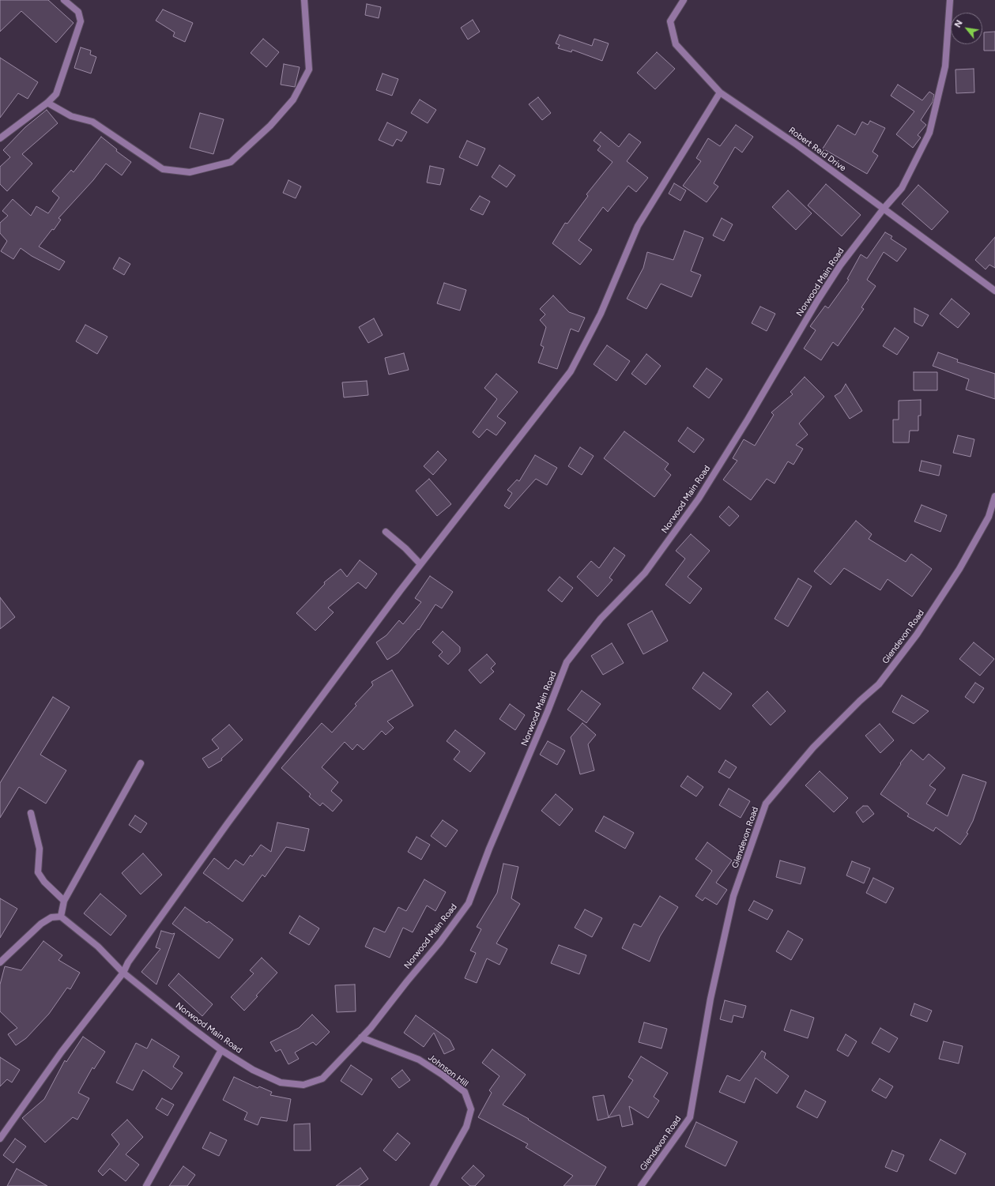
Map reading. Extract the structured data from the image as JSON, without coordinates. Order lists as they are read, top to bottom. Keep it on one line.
{"streets":{"street":["Robert Reid Drive","Norwood Main Road","Glendevon Road","Johnson Hill"]},"crossings":[["Robert Reid Drive","Norwood Main Road"],["Norwood Main Road","Johnson Hill"]],"north":"top left"}
